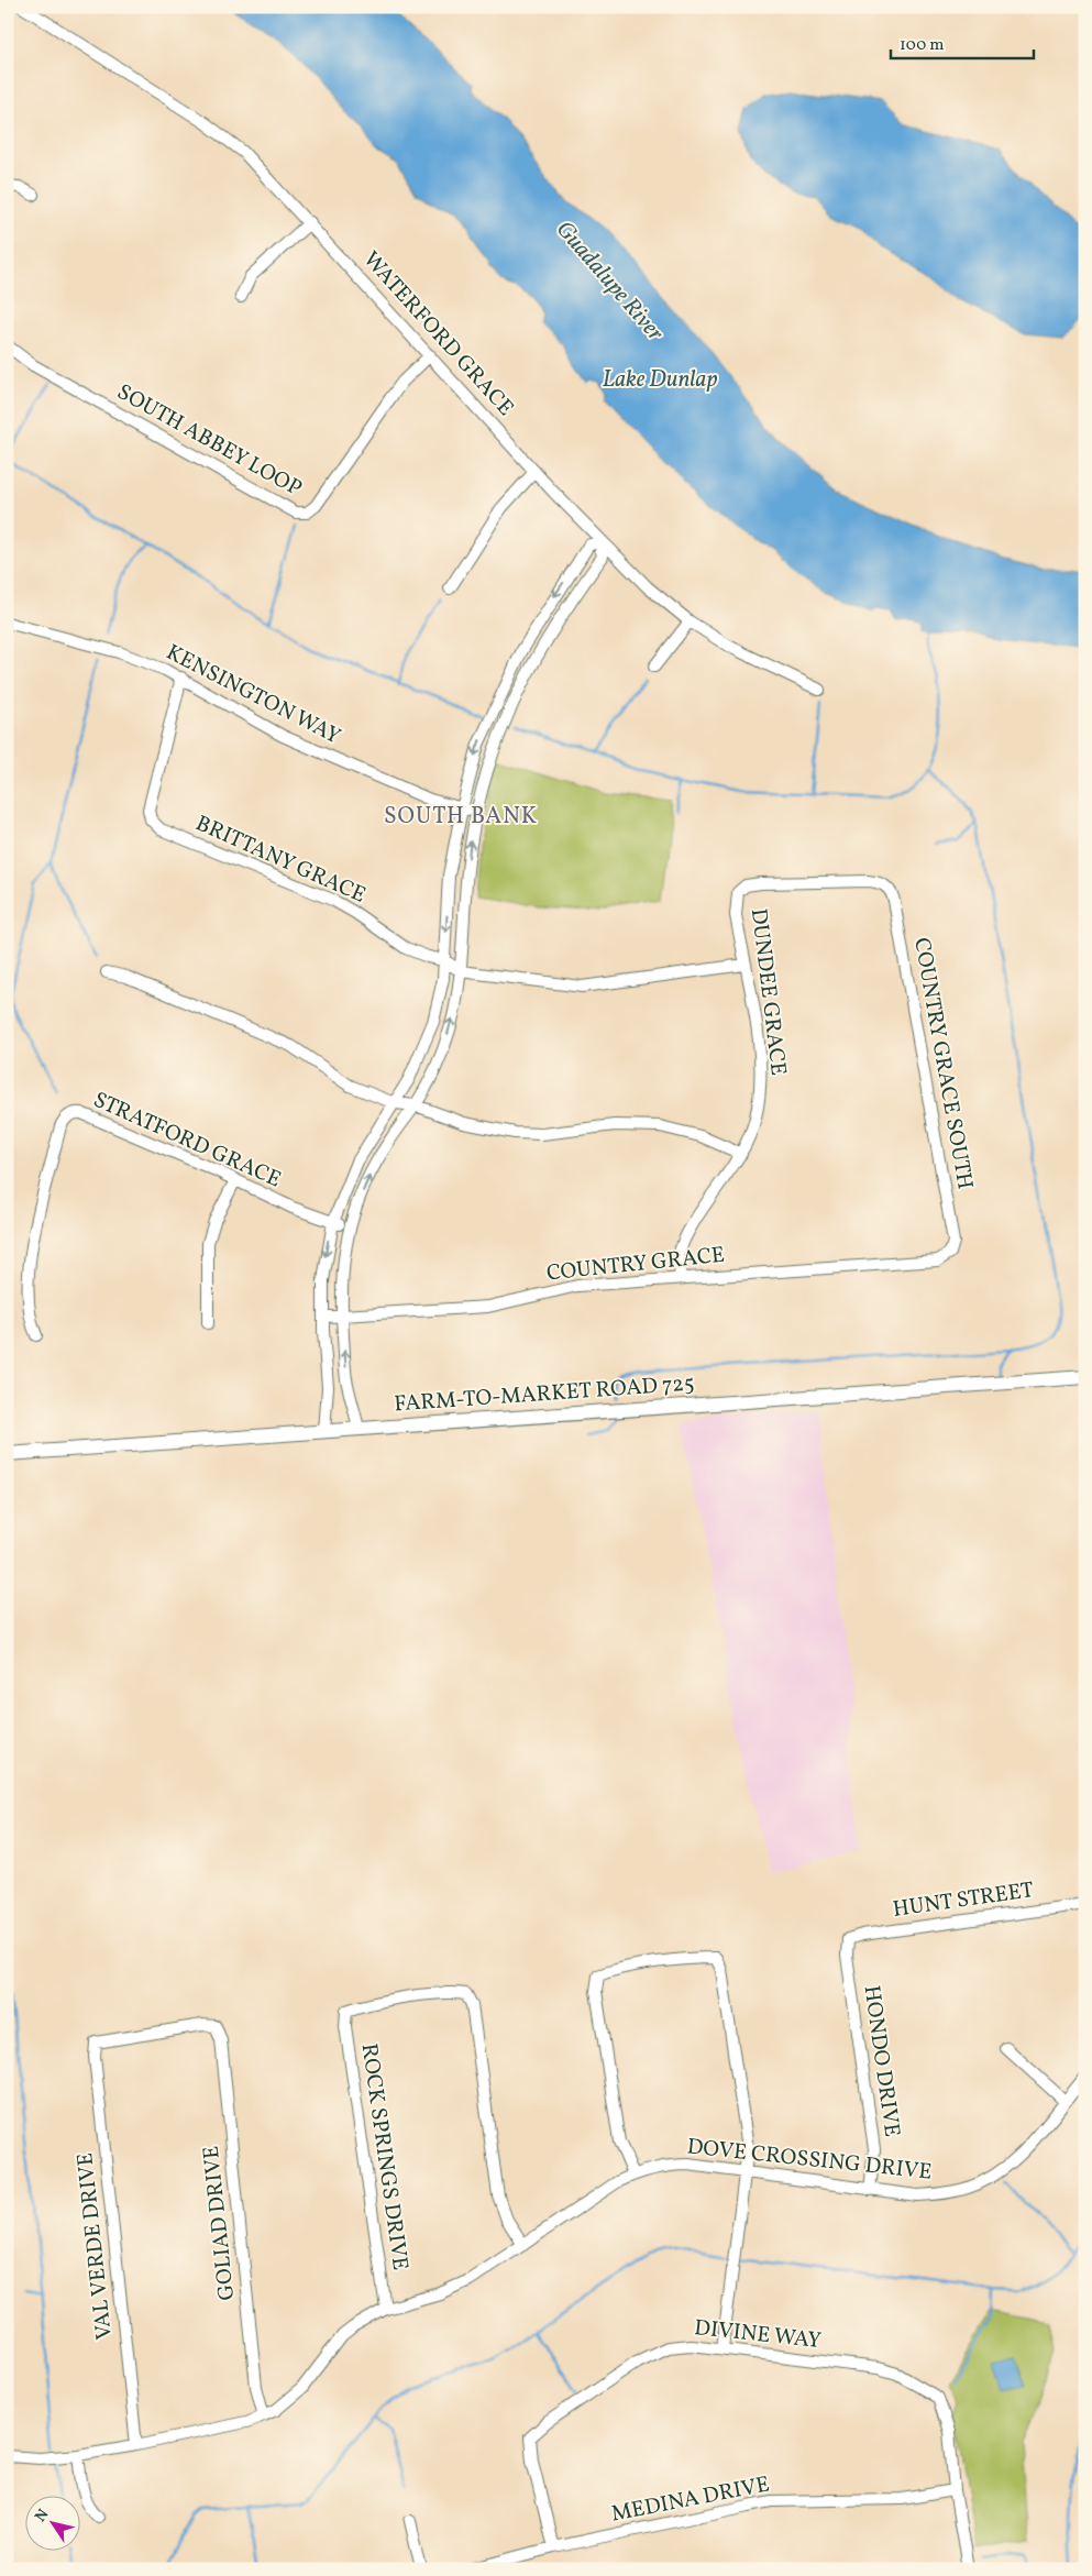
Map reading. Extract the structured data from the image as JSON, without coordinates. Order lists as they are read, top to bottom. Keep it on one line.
{"streets":{"street":["WATERFORD GRACE","SOUTH ABBEY LOOP","KENSINGTON WAY","BRITTANY GRACE","DUNDEE GRACE","COUNTRY GRACE SOUTH","STRATFORD GRACE","COUNTRY GRACE","FARM-TO-MARKET ROAD 725","HUNT STREET","HONDO DRIVE","ROCK SPRINGS DRIVE","DOVE CROSSING DRIVE","GOLIAD DRIVE","VAL VERDE DRIVE","DIVINE WAY","MEDINA DRIVE"]},"crossings":[["WATERFORD GRACE","SOUTH ABBEY LOOP"],["KENSINGTON WAY","BRITTANY GRACE"],["BRITTANY GRACE","DUNDEE GRACE"],["DUNDEE GRACE","COUNTRY GRACE SOUTH"],["DUNDEE GRACE","COUNTRY GRACE"],["COUNTRY GRACE SOUTH","COUNTRY GRACE"],["HUNT STREET","HONDO DRIVE"],["HONDO DRIVE","DOVE CROSSING DRIVE"],["ROCK SPRINGS DRIVE","DOVE CROSSING DRIVE"],["DOVE CROSSING DRIVE","GOLIAD DRIVE"],["DOVE CROSSING DRIVE","VAL VERDE DRIVE"],["GOLIAD DRIVE","VAL VERDE DRIVE"],["DIVINE WAY","MEDINA DRIVE"]],"districts":["SOUTH BANK"],"water":["Guadalupe River","Lake Dunlap"],"scale_bar":"100 m","north":"top left"}
